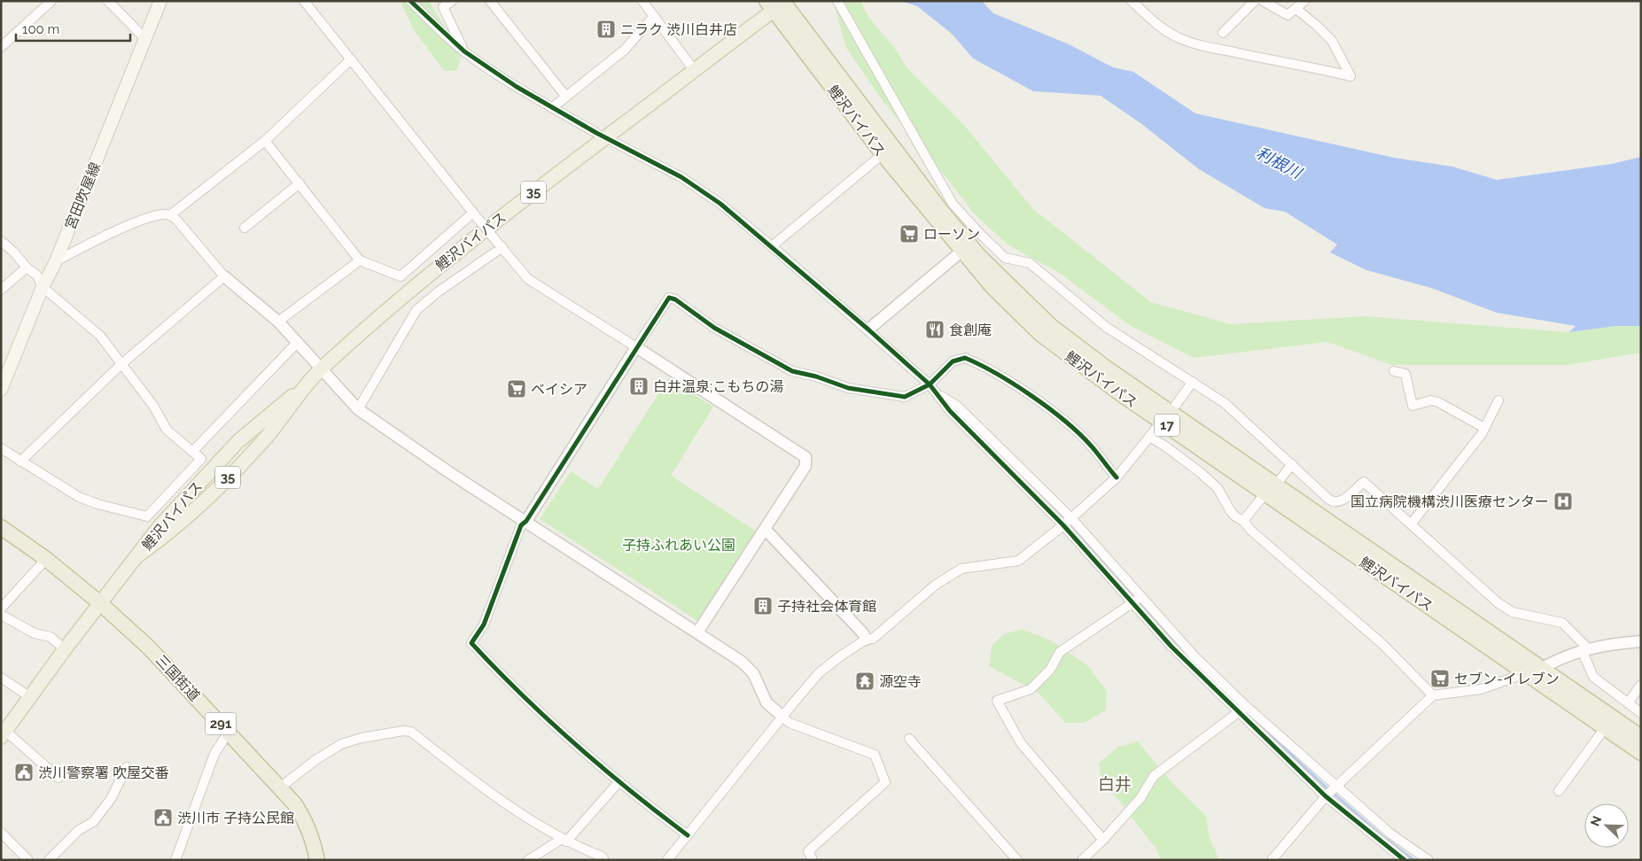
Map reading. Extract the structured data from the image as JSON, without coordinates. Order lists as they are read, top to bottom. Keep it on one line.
{"streets":{"highway":["鯉沢バイパス","17","三国街道","291"],"main road":["35","宮田吹屋線"]},"crossings":[["鯉沢バイパス","三国街道"]],"districts":["白井"],"water":["利根川"],"parks":["子持ふれあい公園"],"places":{"building":["ニラク 渋川白井店","白井温泉;こもちの湯","子持社会体育館"],"supermarket":["ローソン","ベイシア","セブン-イレブン"],"restaurant":["食創庵"],"hospital":["国立病院機構渋川医療センター"],"temple":["源空寺"],"public building":["渋川警察署 吹屋交番","渋川市 子持公民館"]},"scale_bar":"100 m","north":"top left"}
